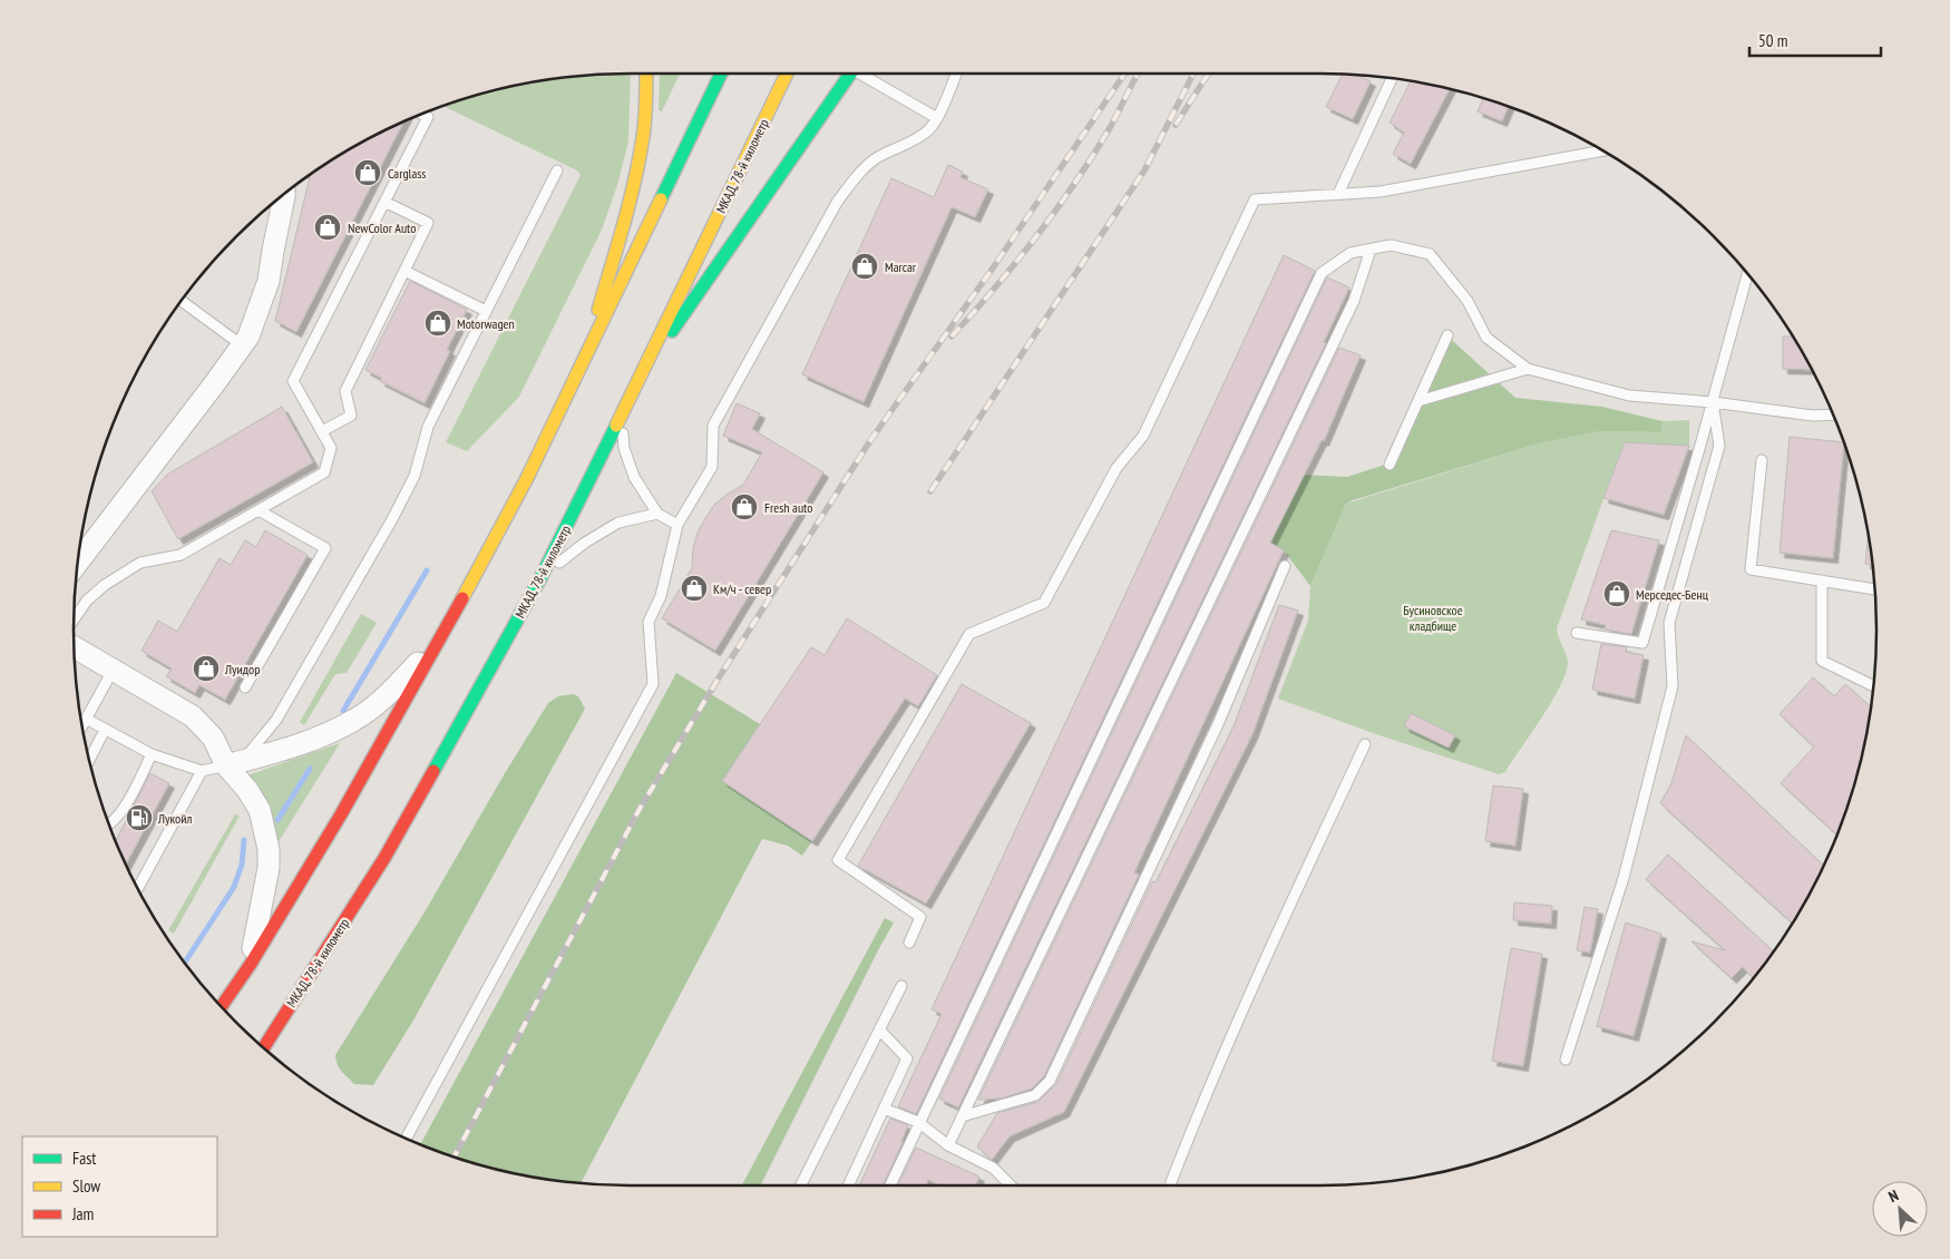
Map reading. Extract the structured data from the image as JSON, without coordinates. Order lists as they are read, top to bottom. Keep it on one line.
{"streets":{"main road":["МКАД, 78-й километр"]},"parks":["Бусиновское кладбище"],"places":{"shop":["Carglass","NewColor Auto","Marcar","Motorwagen","Fresh auto","Км/ч - север","Мерседес-Бенц","Луидор"],"fuel station":["Лукойл"]},"legend":["Fast","Slow","Jam"],"scale_bar":"50 m","north":"top left"}
